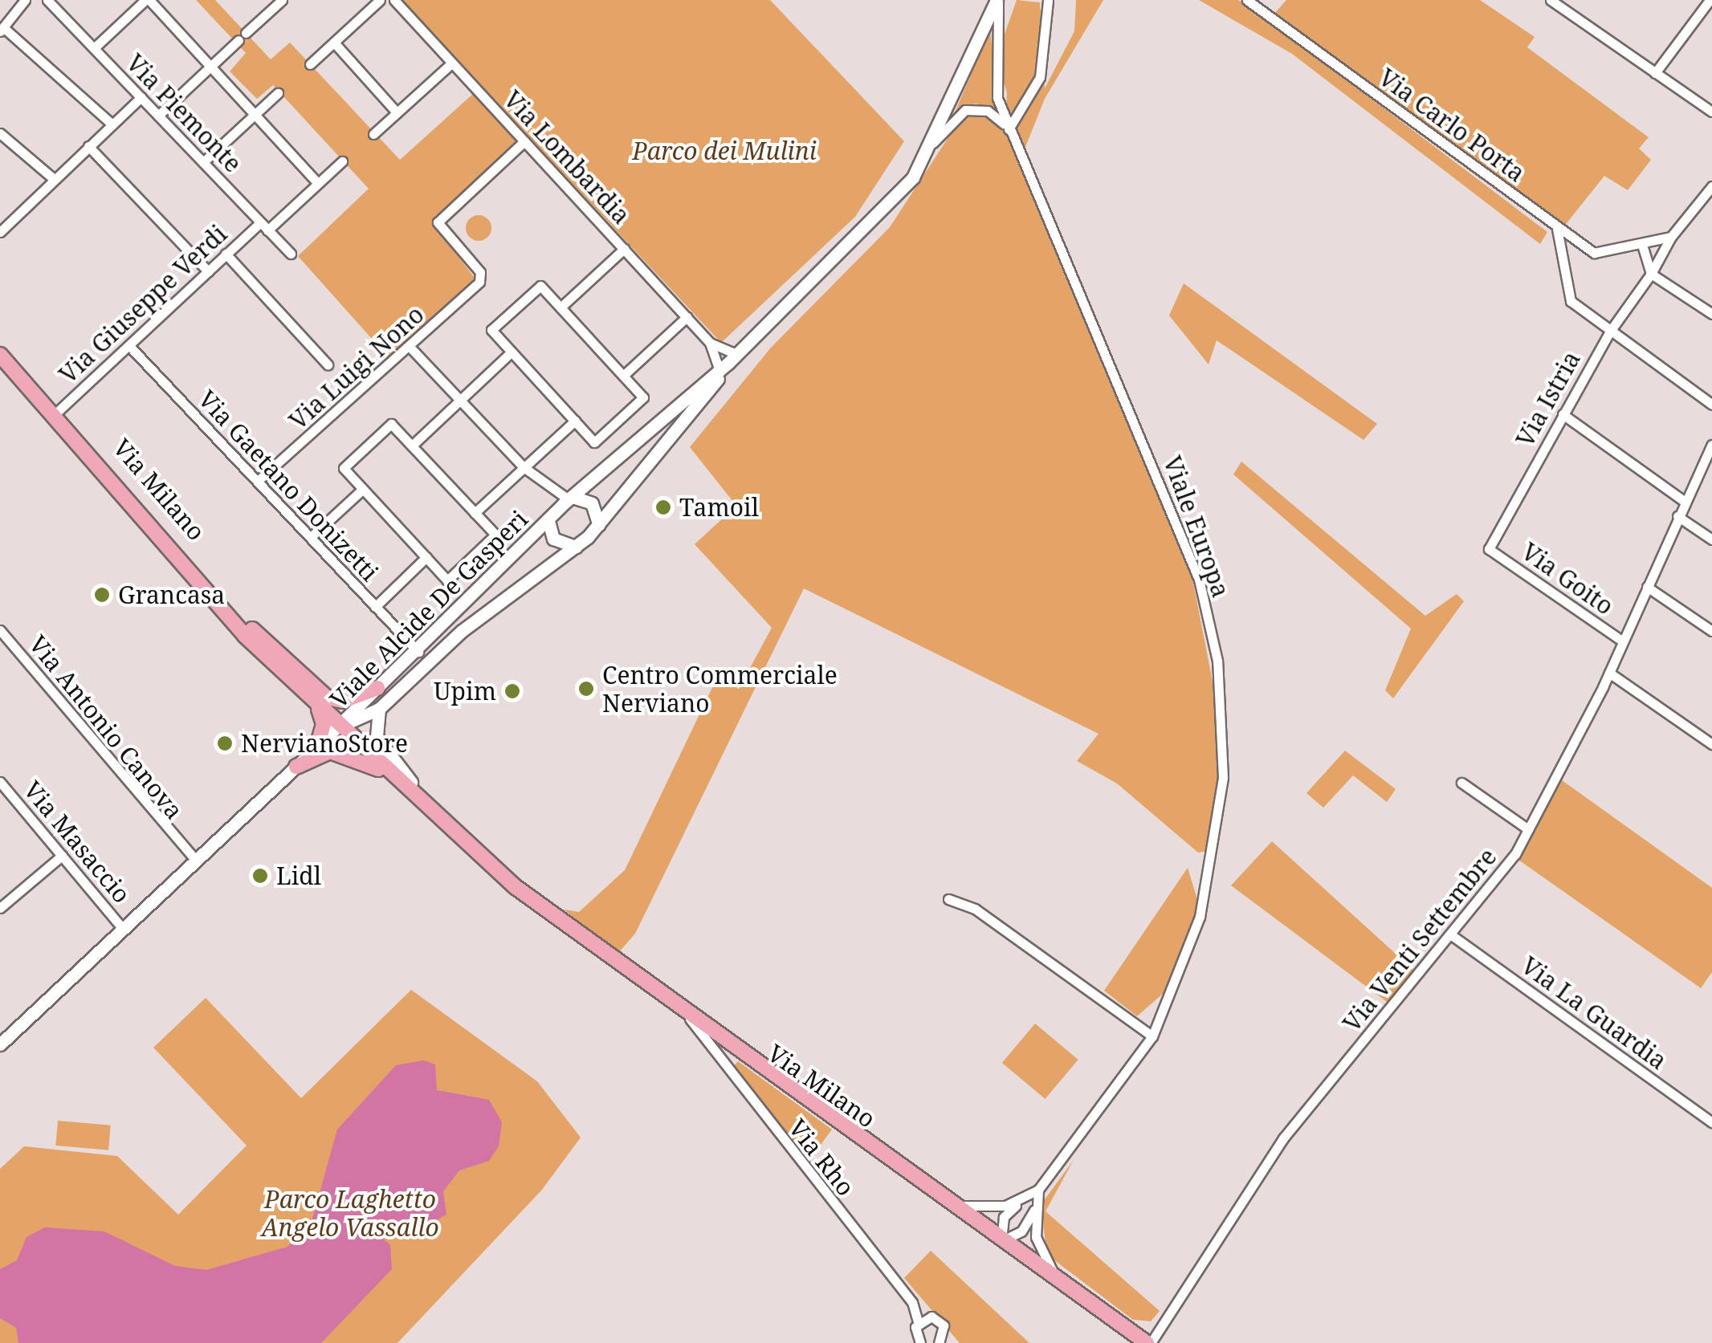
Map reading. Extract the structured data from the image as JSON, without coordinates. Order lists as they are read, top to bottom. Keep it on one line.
{"streets":{"main road":["Via Milano"],"street":["Via Piemonte","Via Carlo Porta","Via Lombardia","Via Giuseppe Verdi","Via Luigi Nono","Via Istria","Via Gaetano Donizetti","Viale Europa","Via Goito","Viale Alcide De Gasperi","Via Antonio Canova","Via Masaccio","Via Venti Settembre","Via La Guardia","Via Rho"]},"crossings":[["Via Piemonte","Via Giuseppe Verdi"],["Via Carlo Porta","Via Istria"],["Via Lombardia","Via Luigi Nono"],["Via Lombardia","Viale Alcide De Gasperi"],["Via Giuseppe Verdi","Via Gaetano Donizetti"],["Via Giuseppe Verdi","Via Milano"],["Via Luigi Nono","Via Gaetano Donizetti"],["Via Istria","Via Goito"],["Via Gaetano Donizetti","Viale Alcide De Gasperi"],["Via Milano","Viale Europa"],["Via Milano","Viale Alcide De Gasperi"],["Via Milano","Via Venti Settembre"],["Via Milano","Via Rho"],["Viale Europa","Viale Alcide De Gasperi"],["Via Goito","Via Venti Settembre"],["Via Venti Settembre","Via La Guardia"]],"parks":["Parco dei Mulini","Parco Laghetto Angelo Vassallo"],"places":["Tamoil","Grancasa","Centro Commerciale Nerviano","Upim","NervianoStore","Lidl"]}
